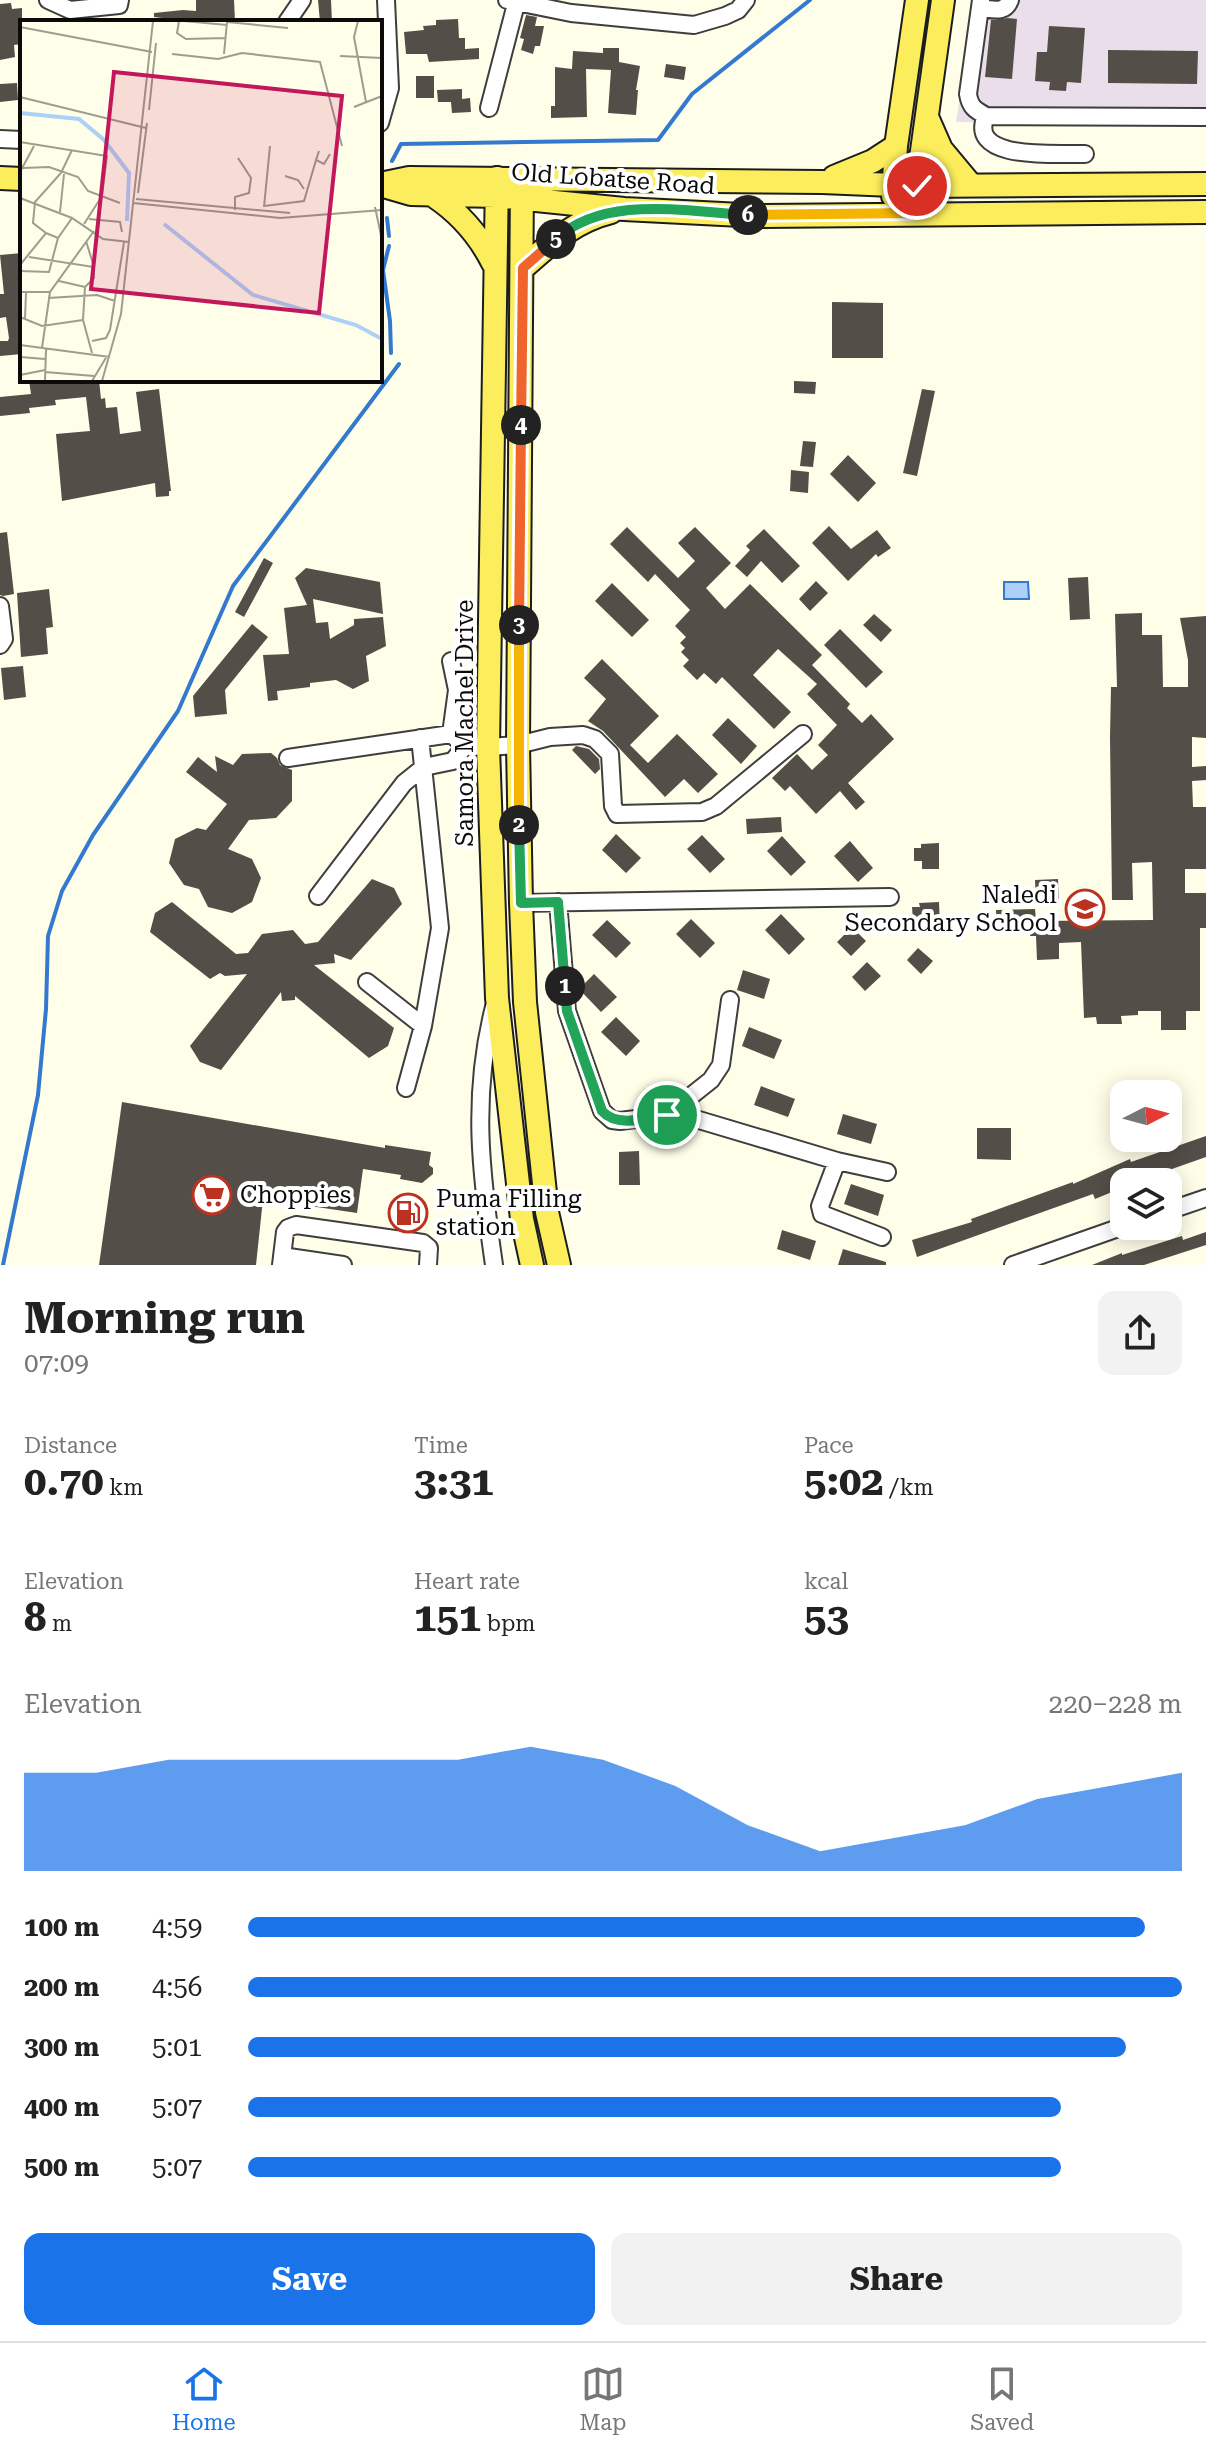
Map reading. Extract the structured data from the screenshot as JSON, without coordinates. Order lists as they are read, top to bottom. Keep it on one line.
{"streets":{"main road":["Old Lobatse Road","Samora Machel Drive"]},"crossings":[["Old Lobatse Road","Samora Machel Drive"]],"places":{"school or university":["Naledi Secondary School"],"supermarket":["Choppies"],"fuel station":["Puma Filling station"]},"north":"right","page":{"pins":["6","5","4","3","2","1"],"heading":["Morning run","07:09"],"stats":[["Distance","0.70 km"],["Time","3:31"],["Pace","5:02 /km"],["Elevation","8 m"],["Heart rate","151 bpm"],["kcal","53"]],"chart":["Elevation","220–228 m"],"list":[{"name":"100 m","note":"4:59"},{"name":"200 m","note":"4:56"},{"name":"300 m","note":"5:01"},{"name":"400 m","note":"5:07"},{"name":"500 m","note":"5:07"}],"buttons":["Save","Share"],"tabs":["Home","Map","Saved"]}}
